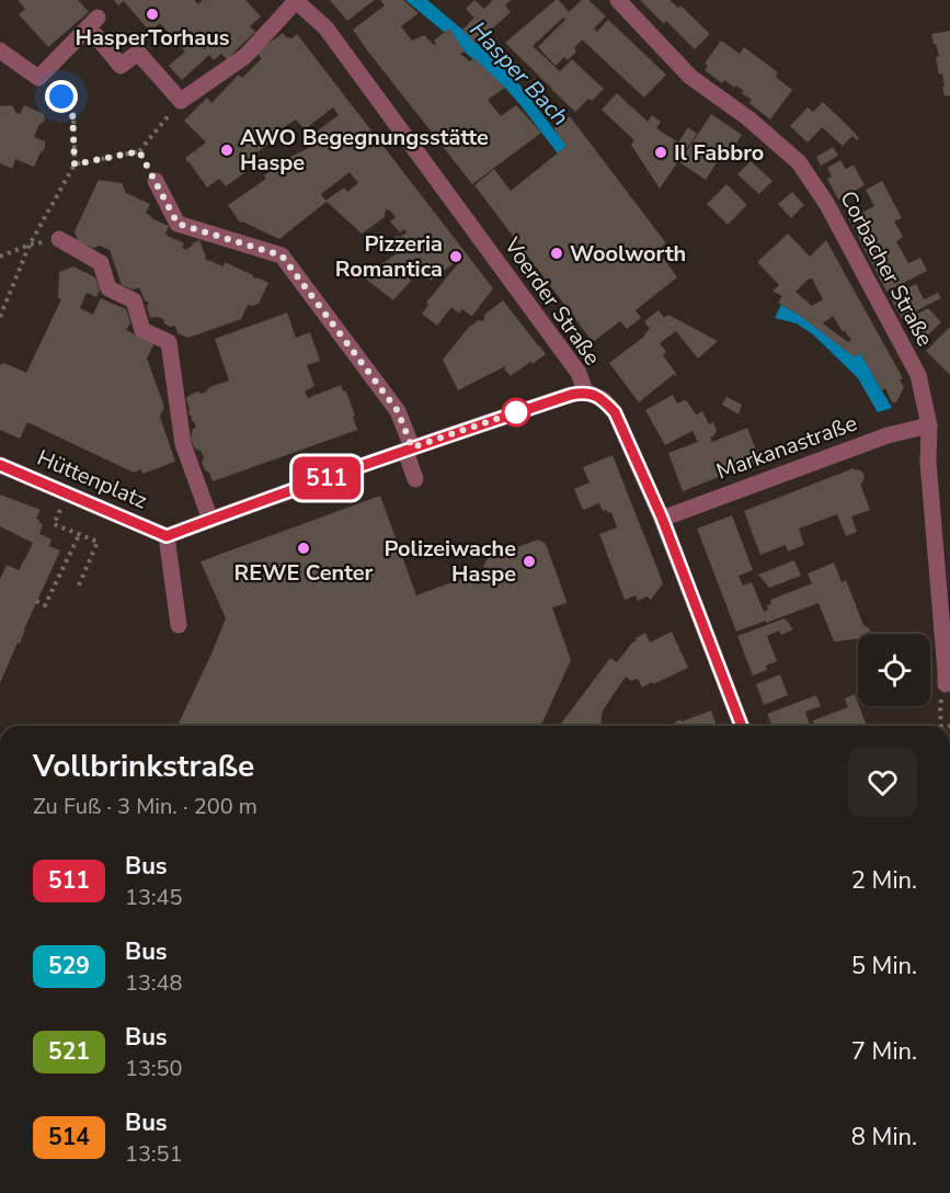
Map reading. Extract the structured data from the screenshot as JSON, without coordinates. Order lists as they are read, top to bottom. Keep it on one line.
{"streets":{"street":["Corbacher Straße","Voerder Straße","Markanastraße","Hüttenplatz"]},"crossings":[["Corbacher Straße","Markanastraße"],["Voerder Straße","Markanastraße"]],"water":["Hasper Bach"],"places":["HasperTorhaus","AWO Begegnungsstätte Haspe","Il Fabbro","Woolworth","Pizzeria Romantica","REWE Center","Polizeiwache Haspe"],"lines":["bus line 511"],"page":{"on_map":"511","heading":["Vollbrinkstraße","Zu Fuß · 3 Min. · 200 m"],"list":[{"mark":"511","name":"Bus","note":"13:45","value":"2 Min."},{"mark":"529","name":"Bus","note":"13:48","value":"5 Min."},{"mark":"521","name":"Bus","note":"13:50","value":"7 Min."},{"mark":"514","name":"Bus","note":"13:51","value":"8 Min."}]}}
